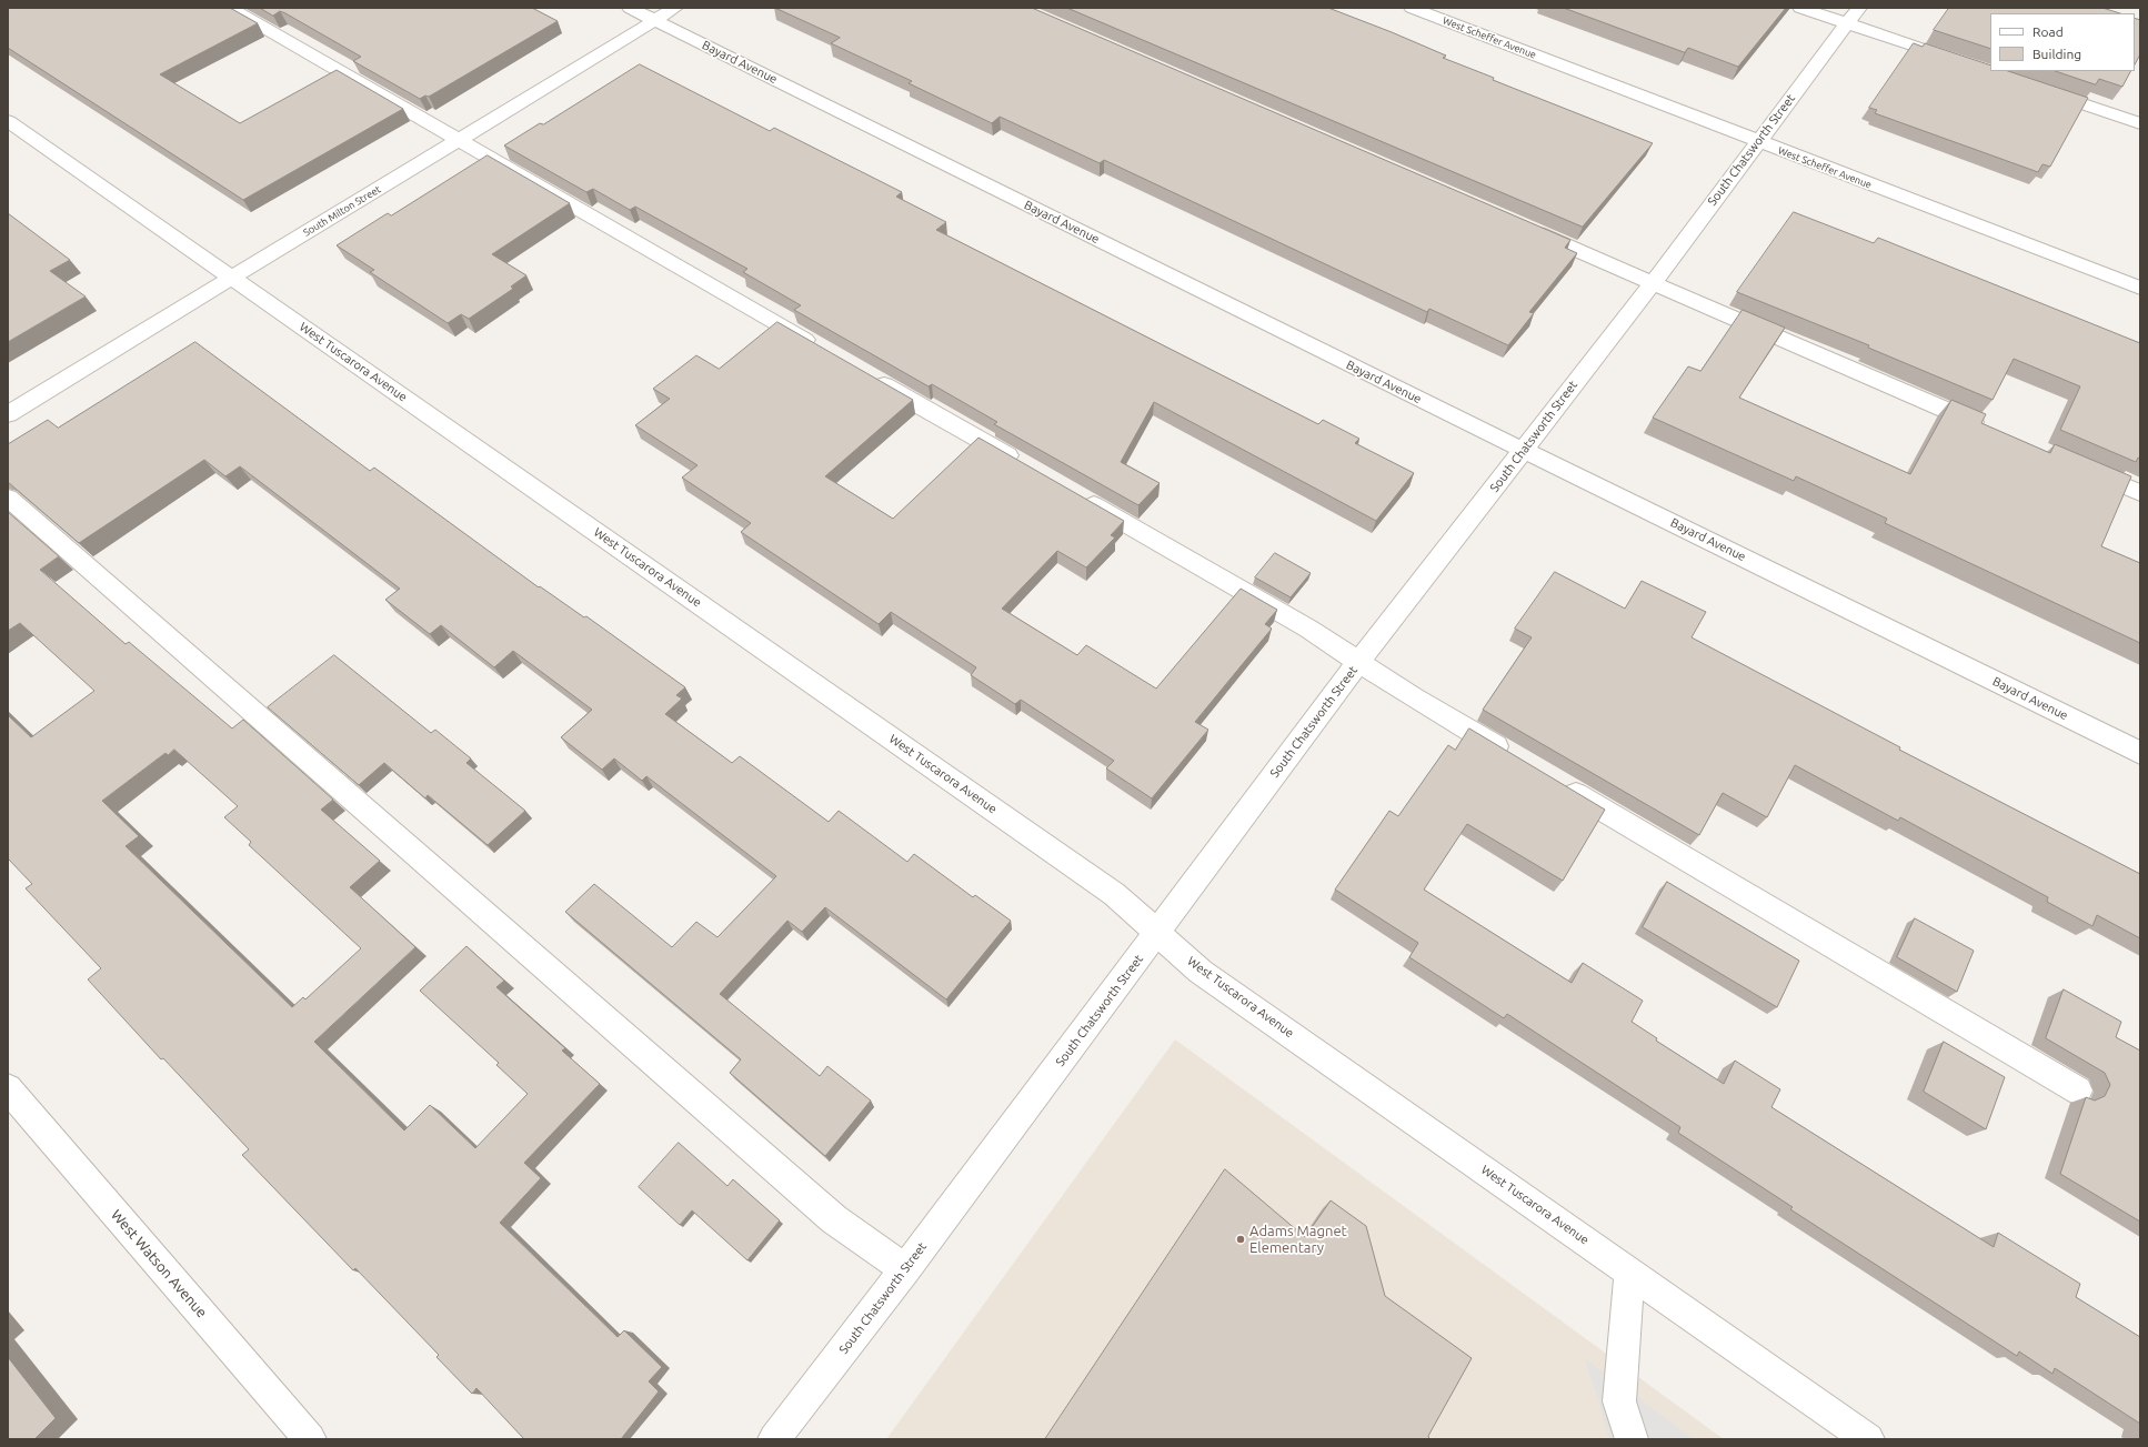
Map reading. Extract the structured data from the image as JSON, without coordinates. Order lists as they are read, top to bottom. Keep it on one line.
{"streets":{"street":["West Scheffer Avenue","Bayard Avenue","South Chatsworth Street","South Milton Street","West Tuscarora Avenue","West Watson Avenue"]},"crossings":[["West Scheffer Avenue","South Chatsworth Street"],["Bayard Avenue","South Chatsworth Street"],["Bayard Avenue","South Milton Street"],["South Chatsworth Street","West Tuscarora Avenue"],["South Milton Street","West Tuscarora Avenue"]],"places":["Adams Magnet Elementary"],"legend":["Road","Building"]}
